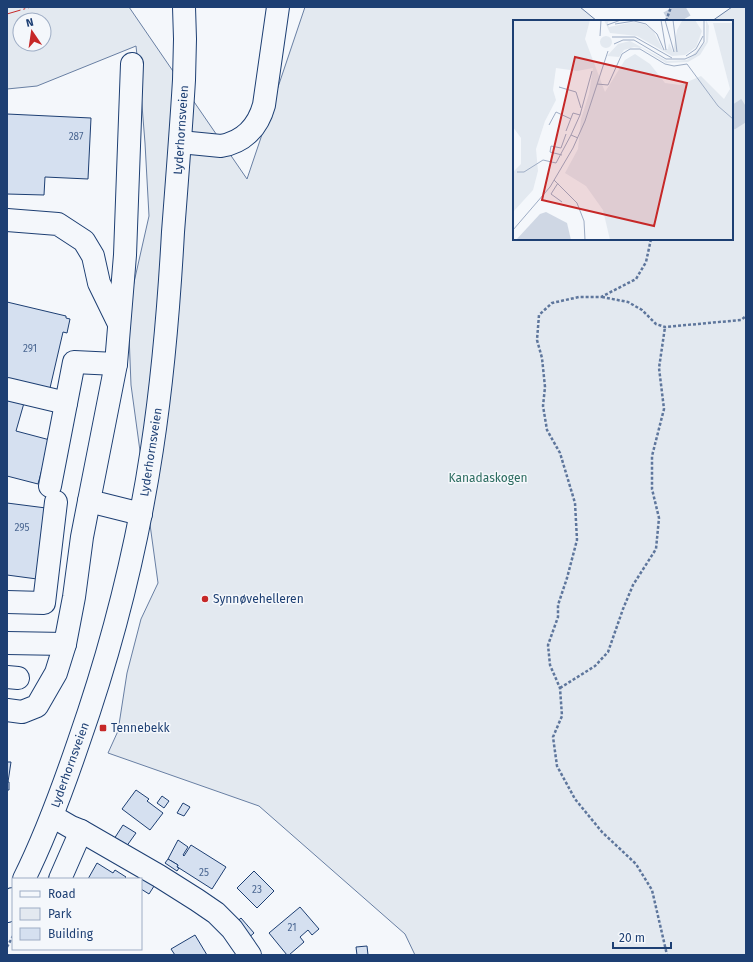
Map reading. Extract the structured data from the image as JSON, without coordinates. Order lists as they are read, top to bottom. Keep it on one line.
{"streets":{"main road":["Lyderhornsveien"]},"parks":["Kanadaskogen"],"places":{"other":["Synnøvehelleren"],"transit":["Tennebekk"]},"house_numbers":["287","291","295","25","23","21"],"legend":["Road","Park","Building"],"scale_bar":"20 m","north":"top"}
